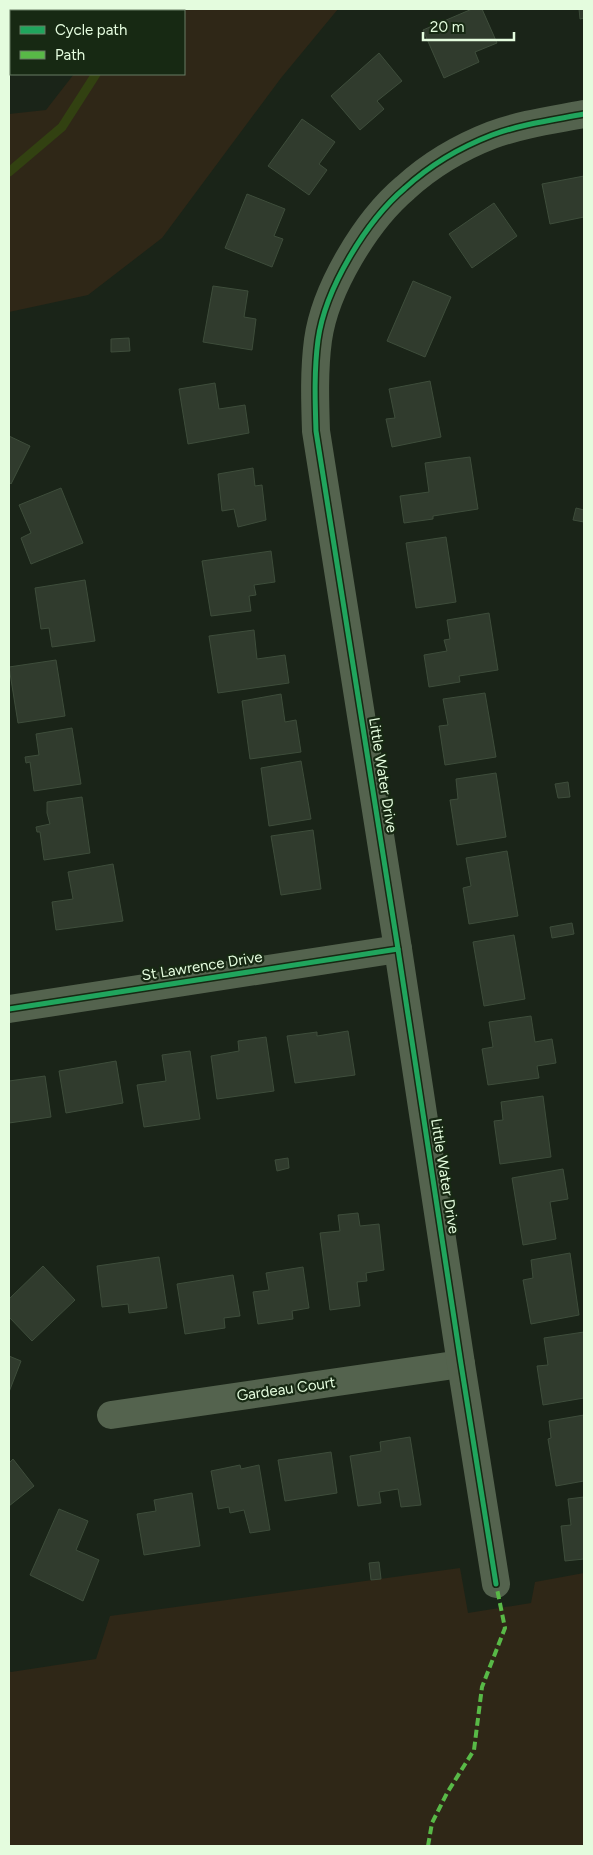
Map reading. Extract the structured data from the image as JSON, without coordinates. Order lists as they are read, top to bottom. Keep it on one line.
{"streets":{"street":["Little Water Drive","St Lawrence Drive","Gardeau Court"]},"crossings":[["Little Water Drive","St Lawrence Drive"],["Little Water Drive","Gardeau Court"]],"legend":["Cycle path","Path"],"scale_bar":"20 m"}
